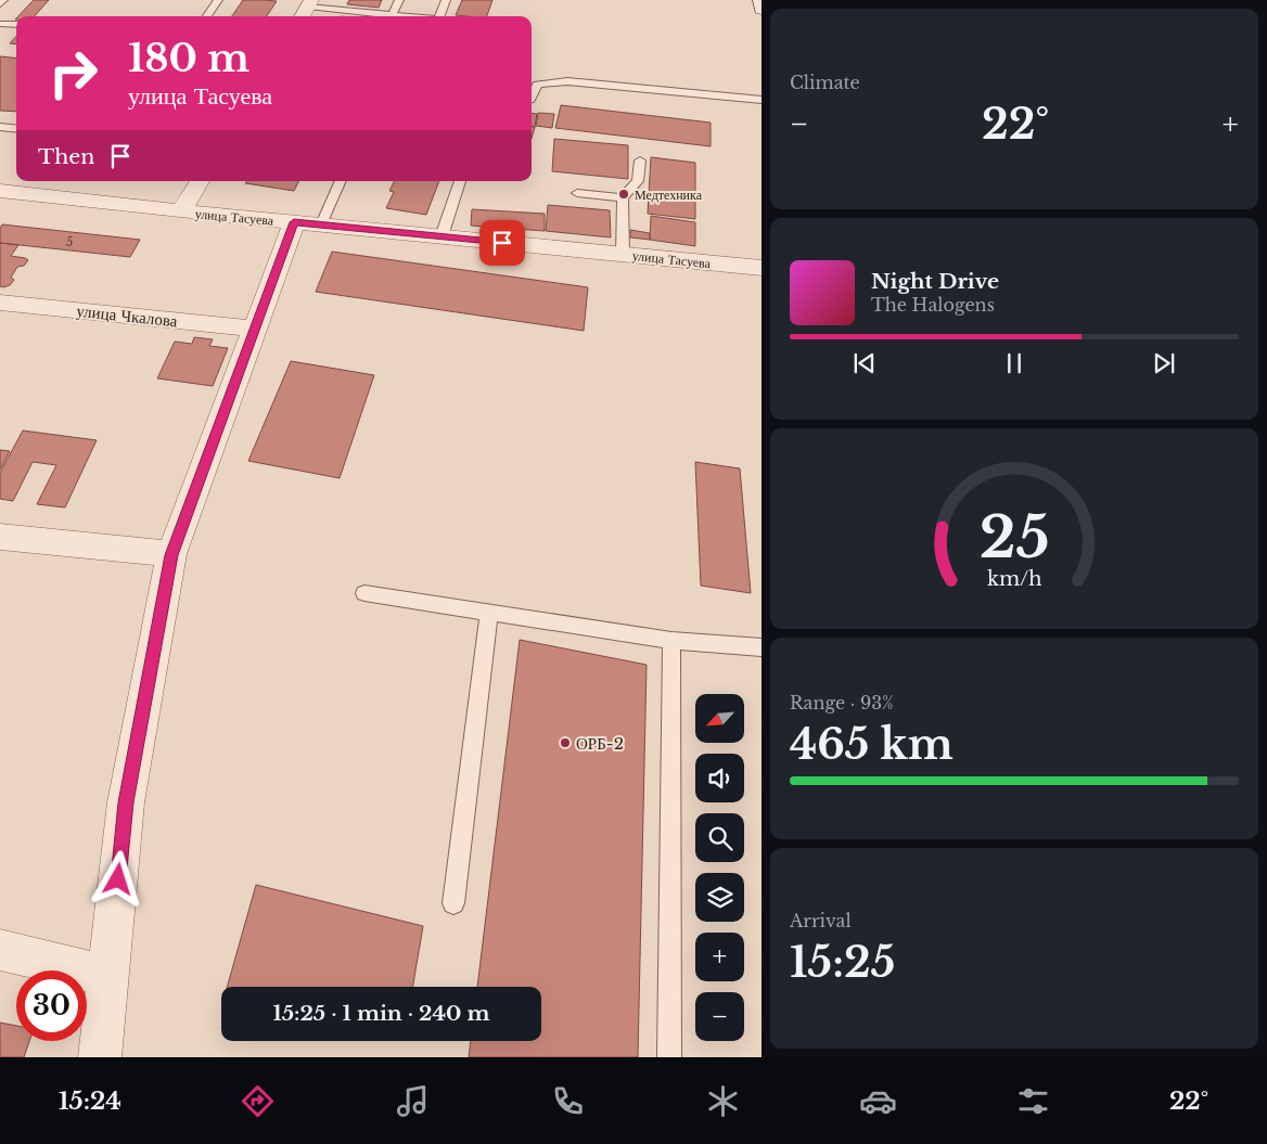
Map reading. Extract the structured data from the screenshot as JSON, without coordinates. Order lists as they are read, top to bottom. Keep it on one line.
{"streets":{"street":["улица Тасуева","улица Чкалова"]},"places":["Медтехника","ОРБ-2"],"house_numbers":["5"],"north":"bottom left","page":{"tile":["Climate",["Range · 93%","465 km"],["Arrival","15:25"]],"turn":["180 m","улица Тасуева"],"heat":["−","22°","+"],"then":"Then","song":["Night Drive","The Halogens"],"map_buttons":["+","−"],"limit":"30","trip":"15:25 · 1 min · 240 m","tabs":["15:24","22°"],"gauge":["25","km/h"]}}
